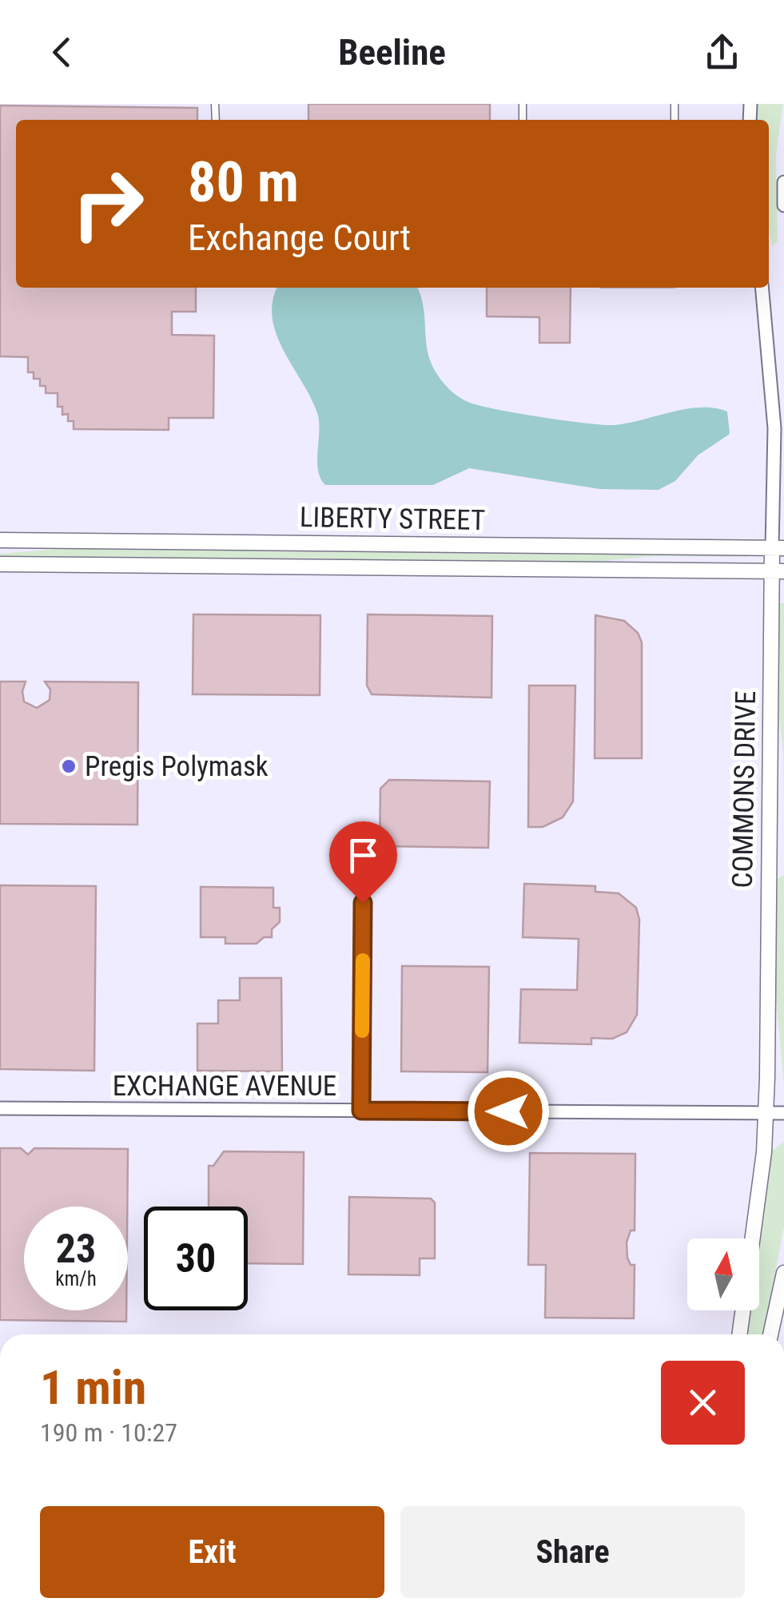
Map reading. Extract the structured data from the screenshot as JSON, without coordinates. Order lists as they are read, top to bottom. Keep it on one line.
{"streets":{"street":["LIBERTY STREET","COMMONS DRIVE","EXCHANGE AVENUE"]},"crossings":[["LIBERTY STREET","COMMONS DRIVE"],["COMMONS DRIVE","EXCHANGE AVENUE"]],"places":["Pregis Polymask"],"north":"top","page":{"header":"Beeline","turn":["80 m","Exchange Court"],"speed":"23 km/h","limit":"30","heading":["1 min","190 m · 10:27"],"buttons":["Exit","Share"]}}
